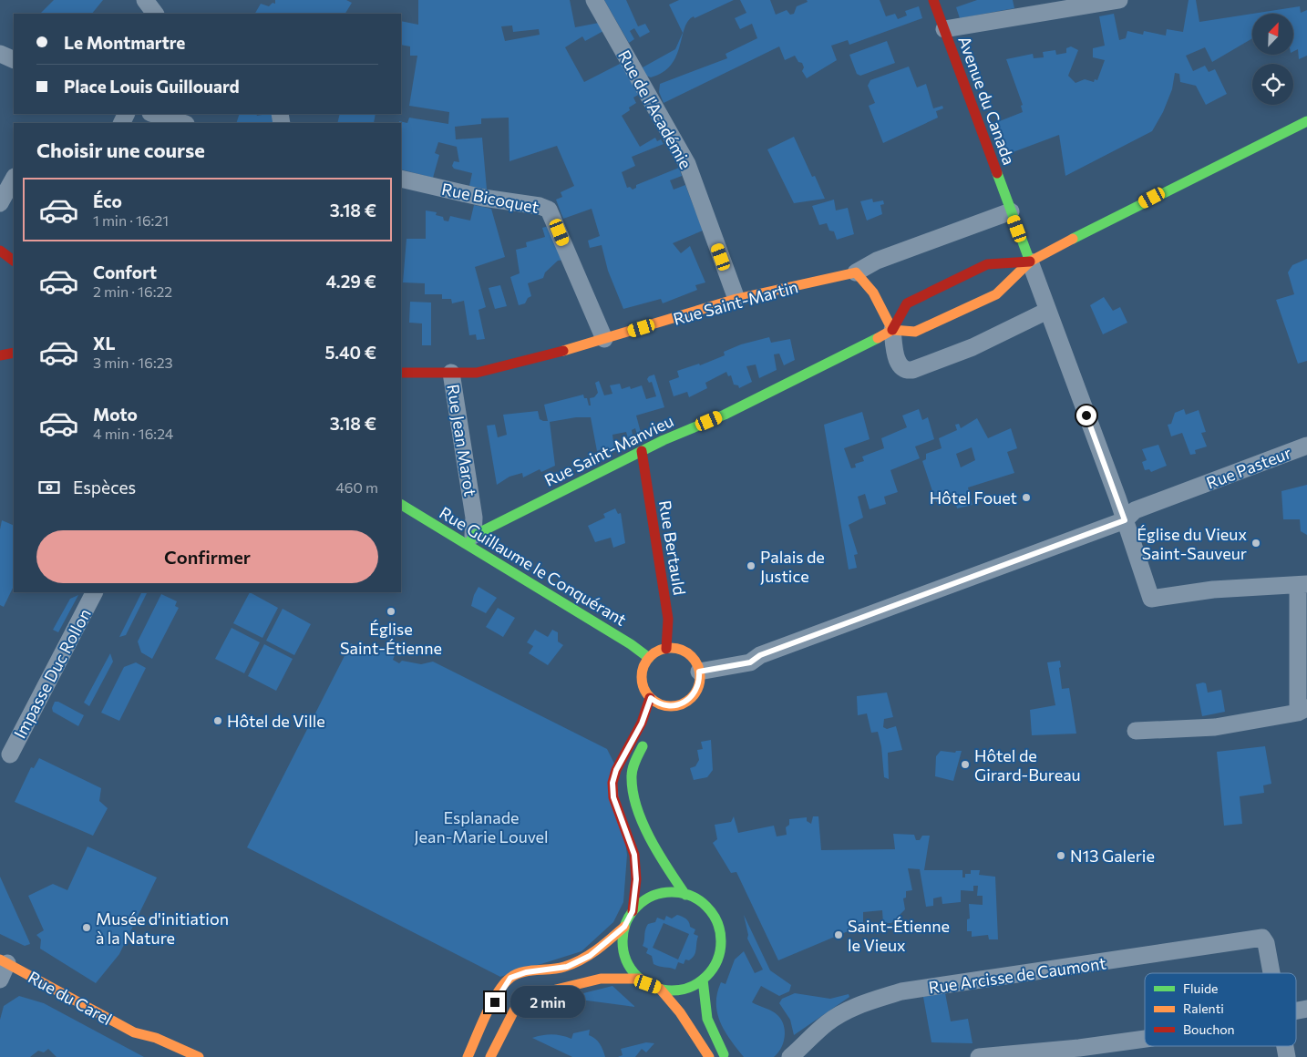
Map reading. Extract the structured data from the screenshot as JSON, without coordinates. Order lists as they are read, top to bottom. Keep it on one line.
{"streets":{"main road":["Avenue du Canada","Rue Saint-Martin","Rue Saint-Manvieu","Rue Bertauld","Rue Guillaume le Conquérant","Rue du Carel"],"street":["Rue de l'Académie","Rue Bicoquet","Rue Jean Marot","Rue Pasteur","Impasse Duc Rollon","Rue Arcisse de Caumont"]},"crossings":[["Avenue du Canada","Rue Saint-Martin"],["Rue de l'Académie","Rue Saint-Martin"],["Rue Bicoquet","Rue Saint-Martin"],["Rue Saint-Martin","Rue Jean Marot"],["Rue Jean Marot","Rue Saint-Manvieu"],["Rue Jean Marot","Rue Guillaume le Conquérant"],["Rue Saint-Manvieu","Rue Bertauld"],["Rue Saint-Manvieu","Rue Guillaume le Conquérant"],["Rue Pasteur","Rue Bertauld"],["Rue Pasteur","Rue Guillaume le Conquérant"],["Rue Bertauld","Rue Guillaume le Conquérant"]],"parks":["Esplanade Jean-Marie Louvel"],"places":["Hôtel Fouet","Église du Vieux Saint-Sauveur","Palais de Justice","Église Saint-Étienne","Hôtel de Ville","Hôtel de Girard-Bureau","N13 Galerie","Musée d'initiation à la Nature","Saint-Étienne le Vieux"],"legend":["Fluide","Ralenti","Bouchon"],"north":"top right","page":{"banner":["Le Montmartre","Place Louis Guillouard"],"heading":"Choisir une course","list":[{"name":"Éco","note":"1 min · 16:21","value":"3.18 €"},{"name":"Confort","note":"2 min · 16:22","value":"4.29 €"},{"name":"XL","note":"3 min · 16:23","value":"5.40 €"},{"name":"Moto","note":"4 min · 16:24","value":"3.18 €"}],"pay":["Espèces","460 m"],"buttons":"Confirmer","bubble":"2 min"}}
